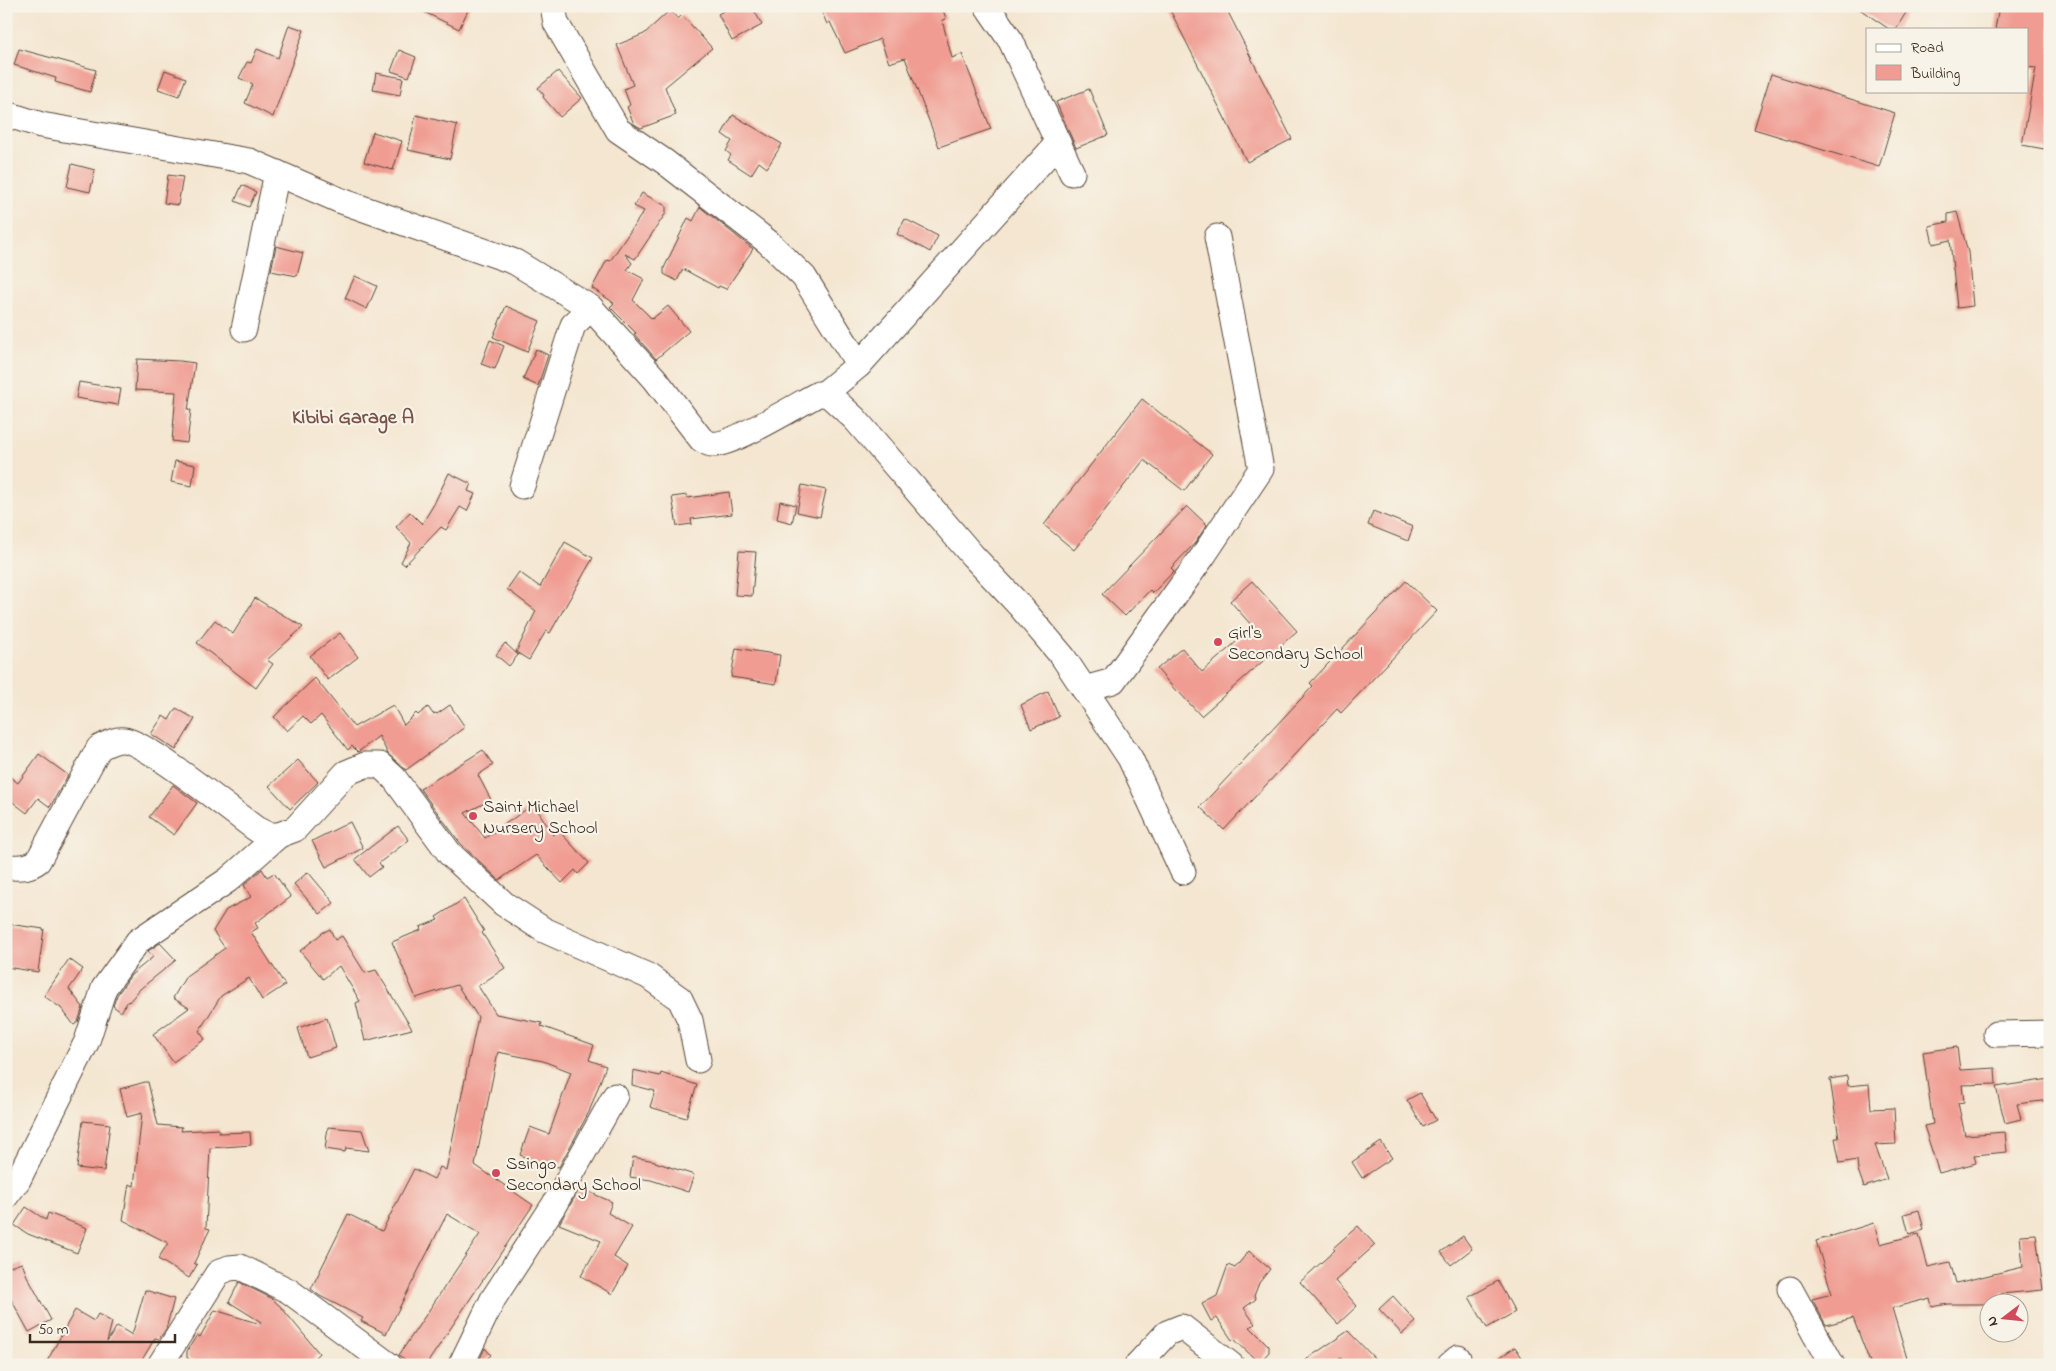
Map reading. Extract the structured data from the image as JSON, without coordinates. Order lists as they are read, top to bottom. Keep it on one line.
{"districts":["Kibibi Garage A"],"places":["Girl's Secondary School","Saint Michael Nursery School","Ssingo Secondary School"],"legend":["Road","Building"],"scale_bar":"50 m","north":"left"}
